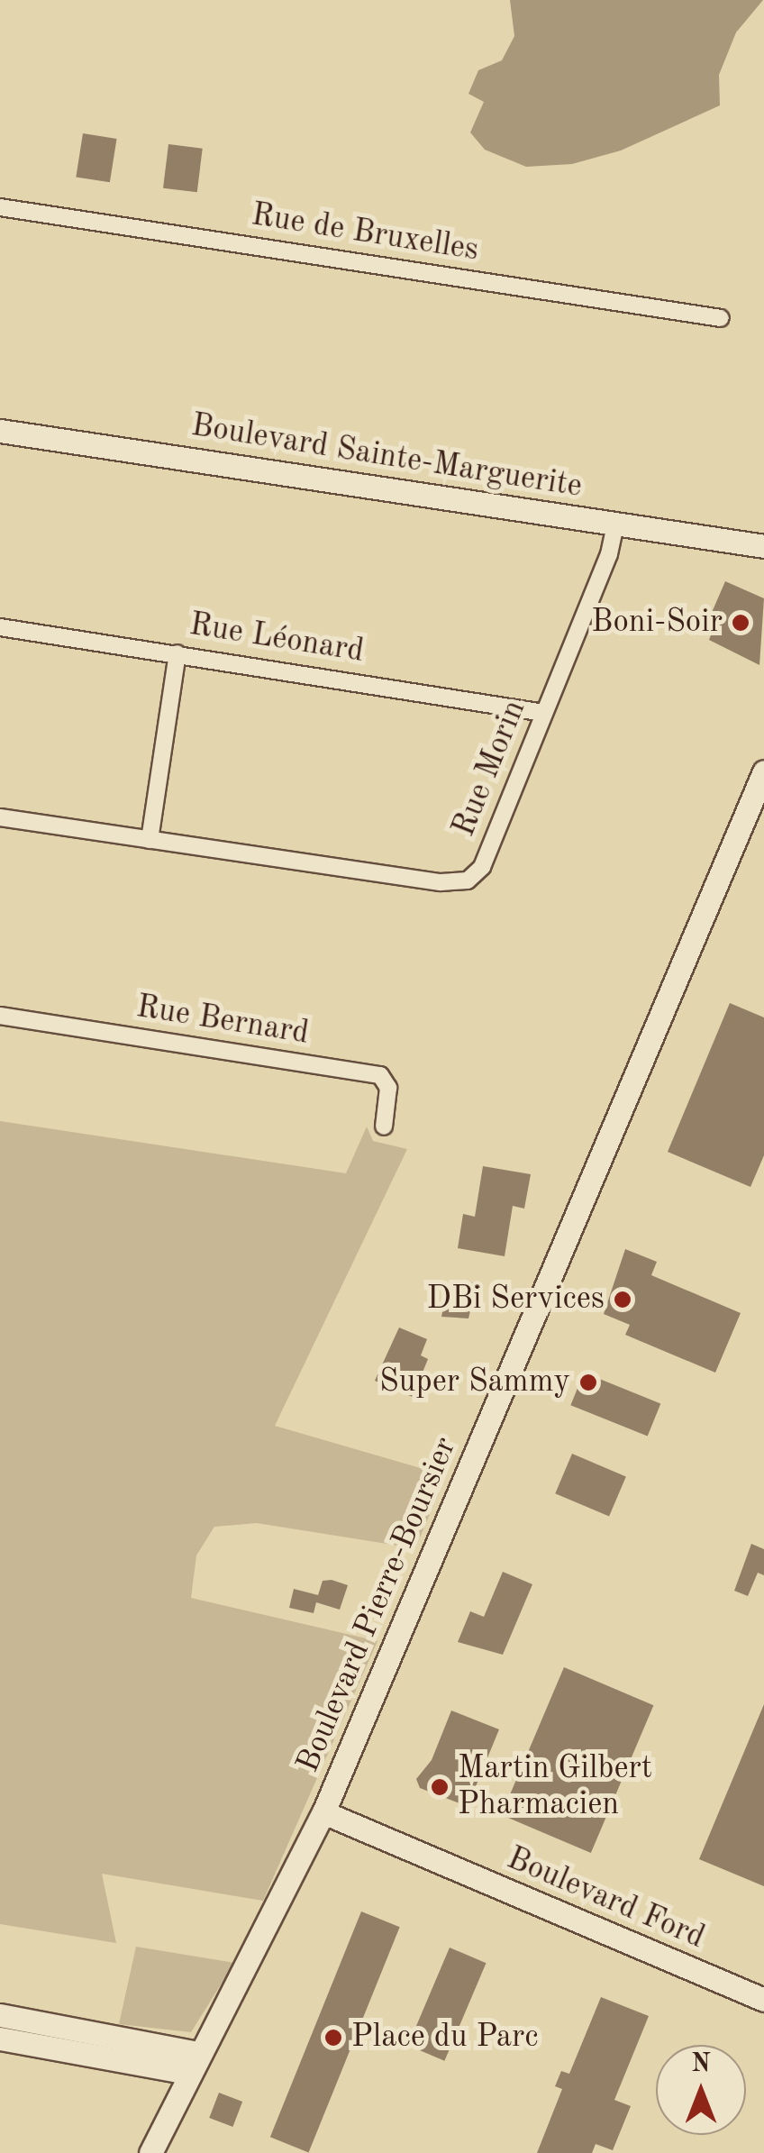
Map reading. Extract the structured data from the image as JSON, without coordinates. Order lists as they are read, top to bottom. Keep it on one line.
{"streets":{"street":["Rue de Bruxelles","Boulevard Sainte-Marguerite","Rue Léonard","Rue Morin","Rue Bernard","Boulevard Pierre-Boursier","Boulevard Ford"]},"crossings":[["Boulevard Sainte-Marguerite","Rue Morin"],["Rue Léonard","Rue Morin"],["Boulevard Pierre-Boursier","Boulevard Ford"]],"places":["Boni-Soir","DBi Services","Super Sammy","Martin Gilbert Pharmacien","Place du Parc"],"north":"top"}
